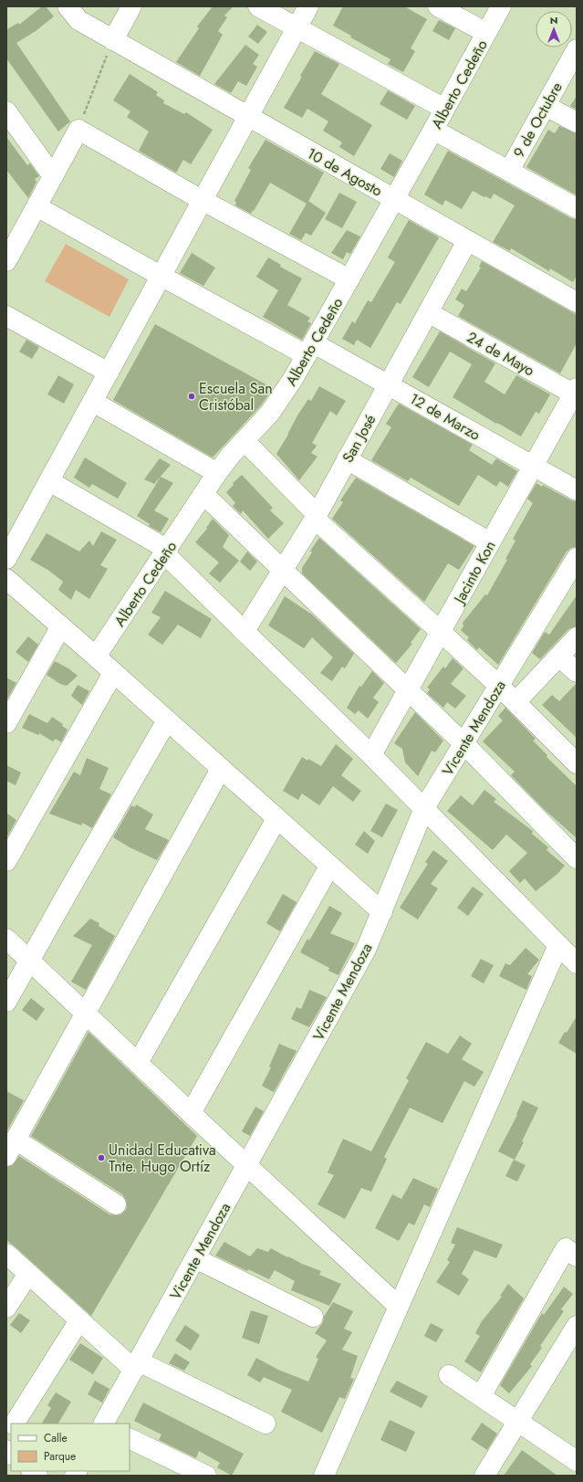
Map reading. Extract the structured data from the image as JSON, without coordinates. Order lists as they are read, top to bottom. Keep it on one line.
{"streets":{"street":["Alberto Cedeño","9 de Octubre","10 de Agosto","24 de Mayo","12 de Marzo","San José","Jacinto Kon","Vicente Mendoza"]},"crossings":[["Alberto Cedeño","10 de Agosto"],["Alberto Cedeño","12 de Marzo"],["10 de Agosto","San José"],["24 de Mayo","San José"],["24 de Mayo","Jacinto Kon"],["12 de Marzo","San José"],["12 de Marzo","Jacinto Kon"]],"places":["Escuela San Cristóbal","Unidad Educativa Tnte. Hugo Ortíz"],"legend":["Calle","Parque"],"north":"top"}
